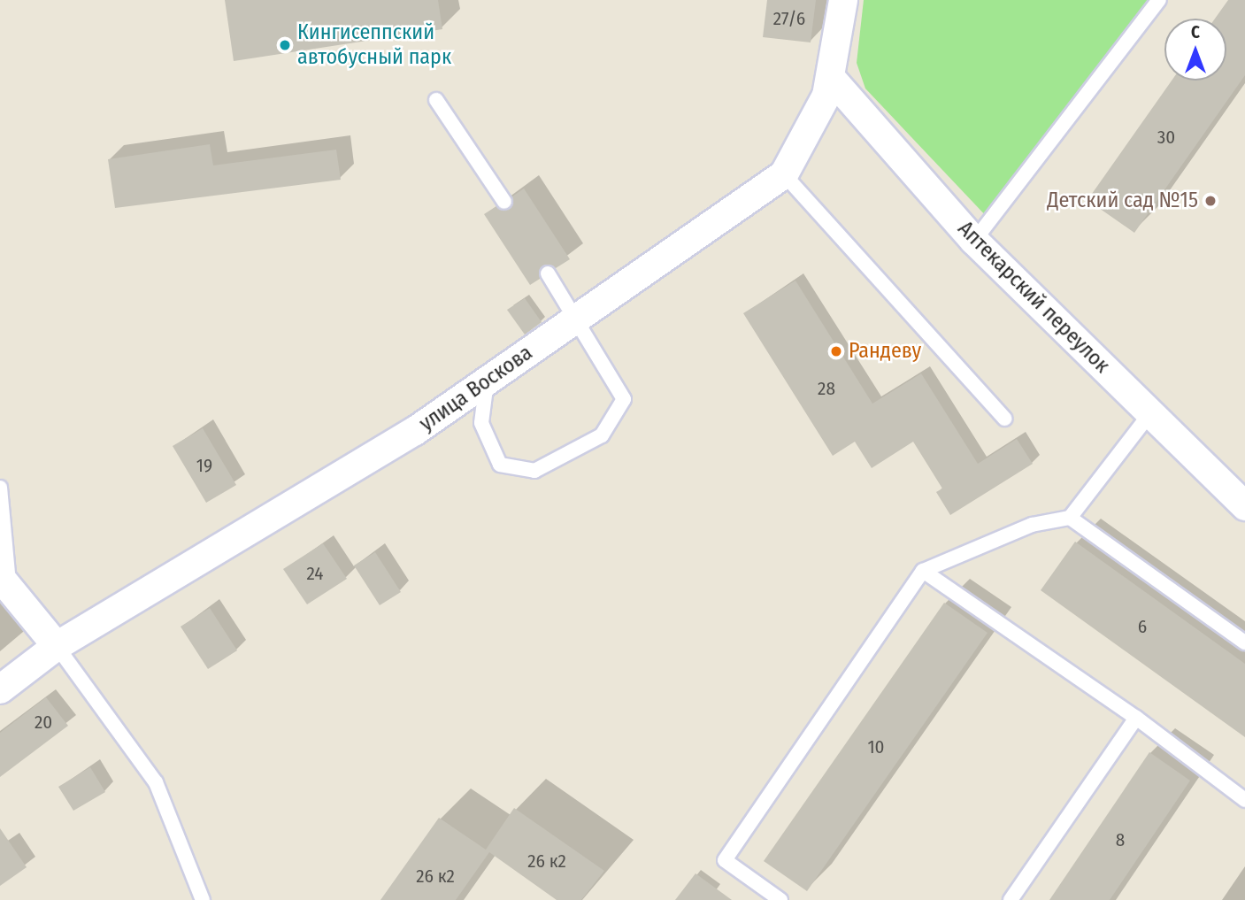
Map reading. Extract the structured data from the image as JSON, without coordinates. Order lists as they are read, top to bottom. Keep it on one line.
{"streets":{"street":["Аптекарский переулок","улица Воскова"]},"crossings":[["Аптекарский переулок","улица Воскова"]],"places":["Кингисеппский автобусный парк","Детский сад №15","Рандеву"],"house_numbers":["27/6","30","28","19","24","6","20","10","8","26 к2","26 к2"],"north":"top"}
